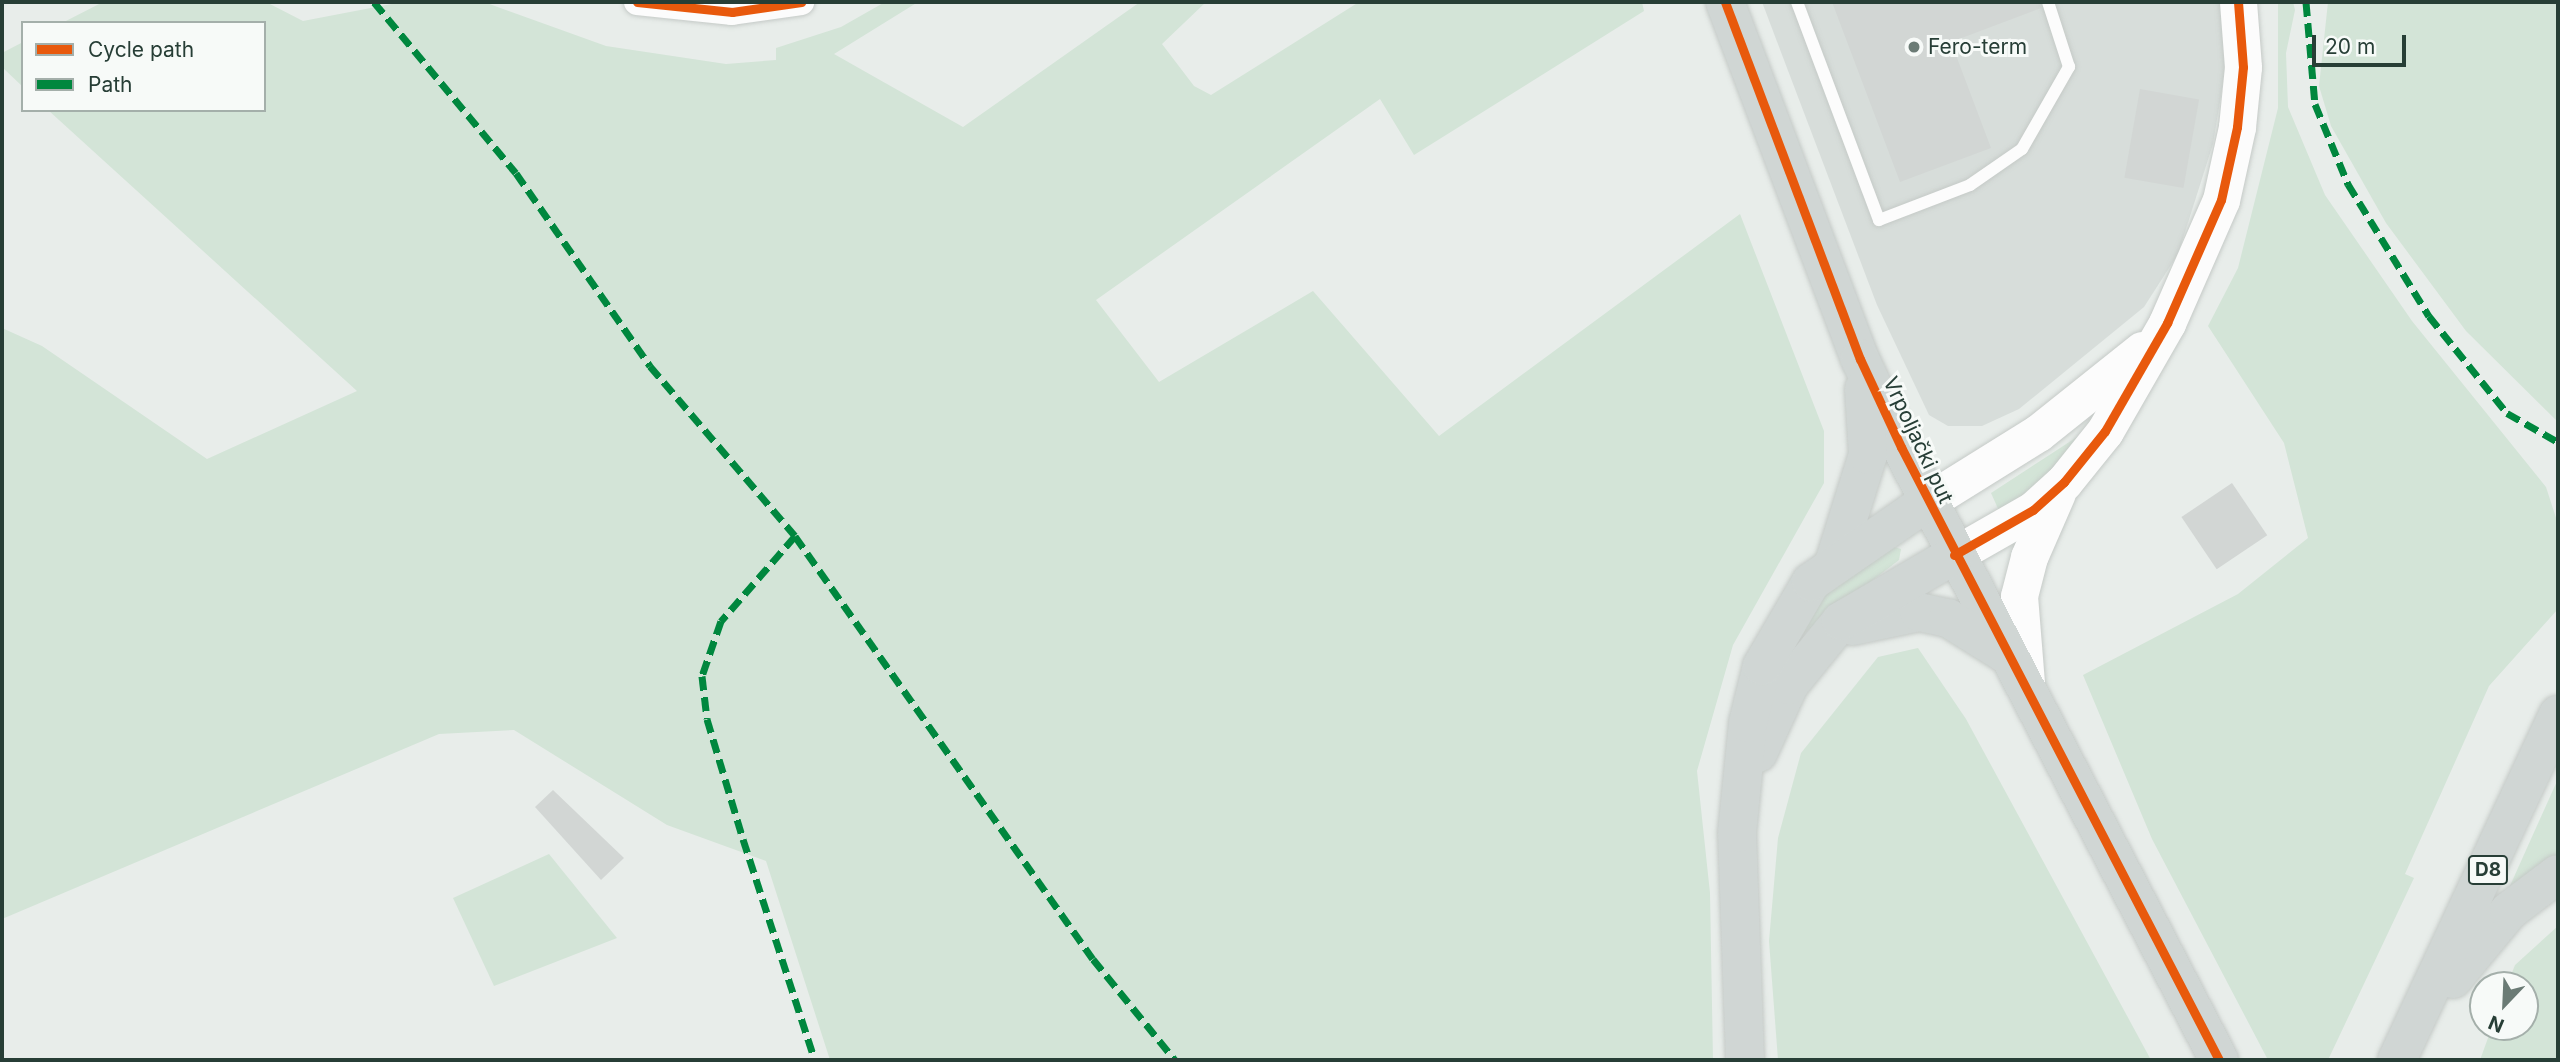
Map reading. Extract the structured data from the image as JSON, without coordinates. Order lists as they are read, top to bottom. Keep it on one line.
{"streets":{"main road":["Vrpoljački put","D8"]},"places":["Fero-term"],"legend":["Cycle path","Path"],"scale_bar":"20 m","north":"bottom left"}
